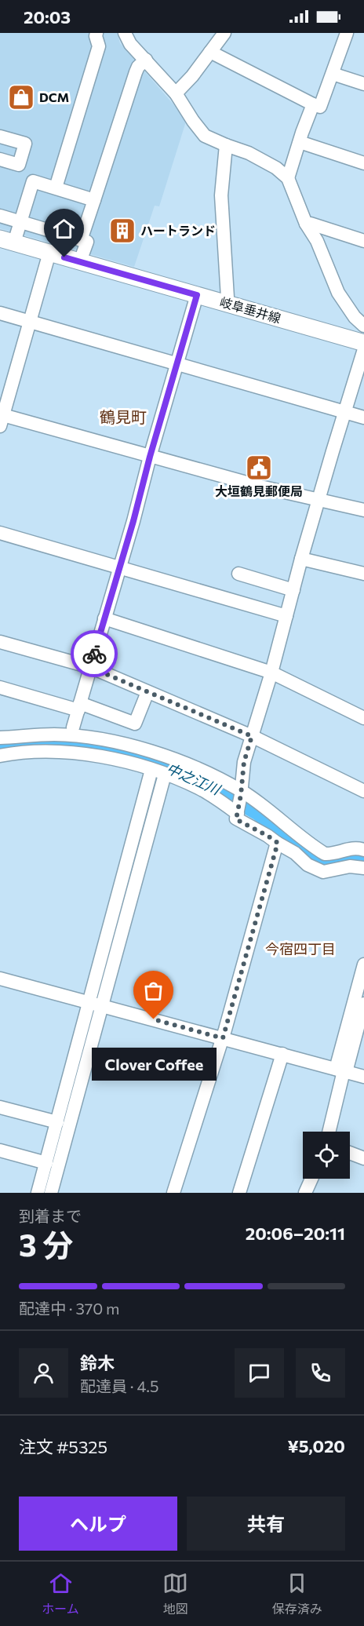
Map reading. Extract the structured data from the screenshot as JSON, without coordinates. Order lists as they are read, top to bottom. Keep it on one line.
{"streets":{"main road":["岐阜垂井線"]},"districts":["鶴見町","今宿四丁目"],"water":["中之江川"],"places":{"shop":["DCM"],"building":["ハートランド"],"public building":["大垣鶴見郵便局"],"other":["Clover Coffee"]},"page":{"status":"20:03","bubble":"Clover Coffee","heading":["3 分","到着まで","20:06–20:11"],"panel":["鈴木","配達員 · 4.5","注文 #5325","¥5,020"],"bar":"配達中 · 370 m","buttons":["ヘルプ","共有"],"tabs":["ホーム","地図","保存済み"]}}
